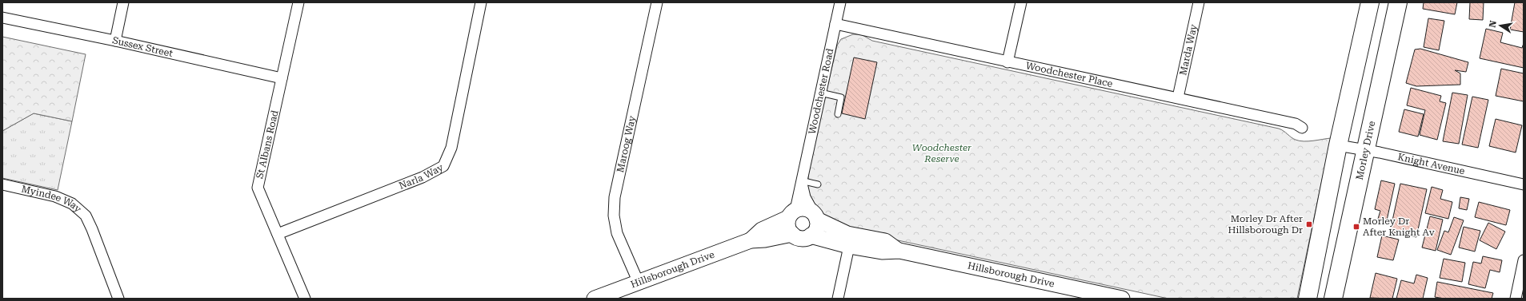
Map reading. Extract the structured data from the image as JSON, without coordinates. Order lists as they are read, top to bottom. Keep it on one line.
{"streets":{"highway":["Morley Drive"],"street":["Sussex Street","Marda Way","Woodchester Place","Woodchester Road","Maroog Way","St Albans Road","Knight Avenue","Narla Way","Myindee Way","Hillsborough Drive"]},"crossings":[["Sussex Street","St Albans Road"],["Marda Way","Woodchester Place"],["Woodchester Place","Woodchester Road"],["Woodchester Road","Hillsborough Drive"],["Maroog Way","Hillsborough Drive"],["St Albans Road","Narla Way"],["Morley Drive","Knight Avenue"]],"parks":["Woodchester Reserve"],"places":{"transit":["Morley Dr After Hillsborough Dr","Morley Dr After Knight Av"]},"north":"left"}
